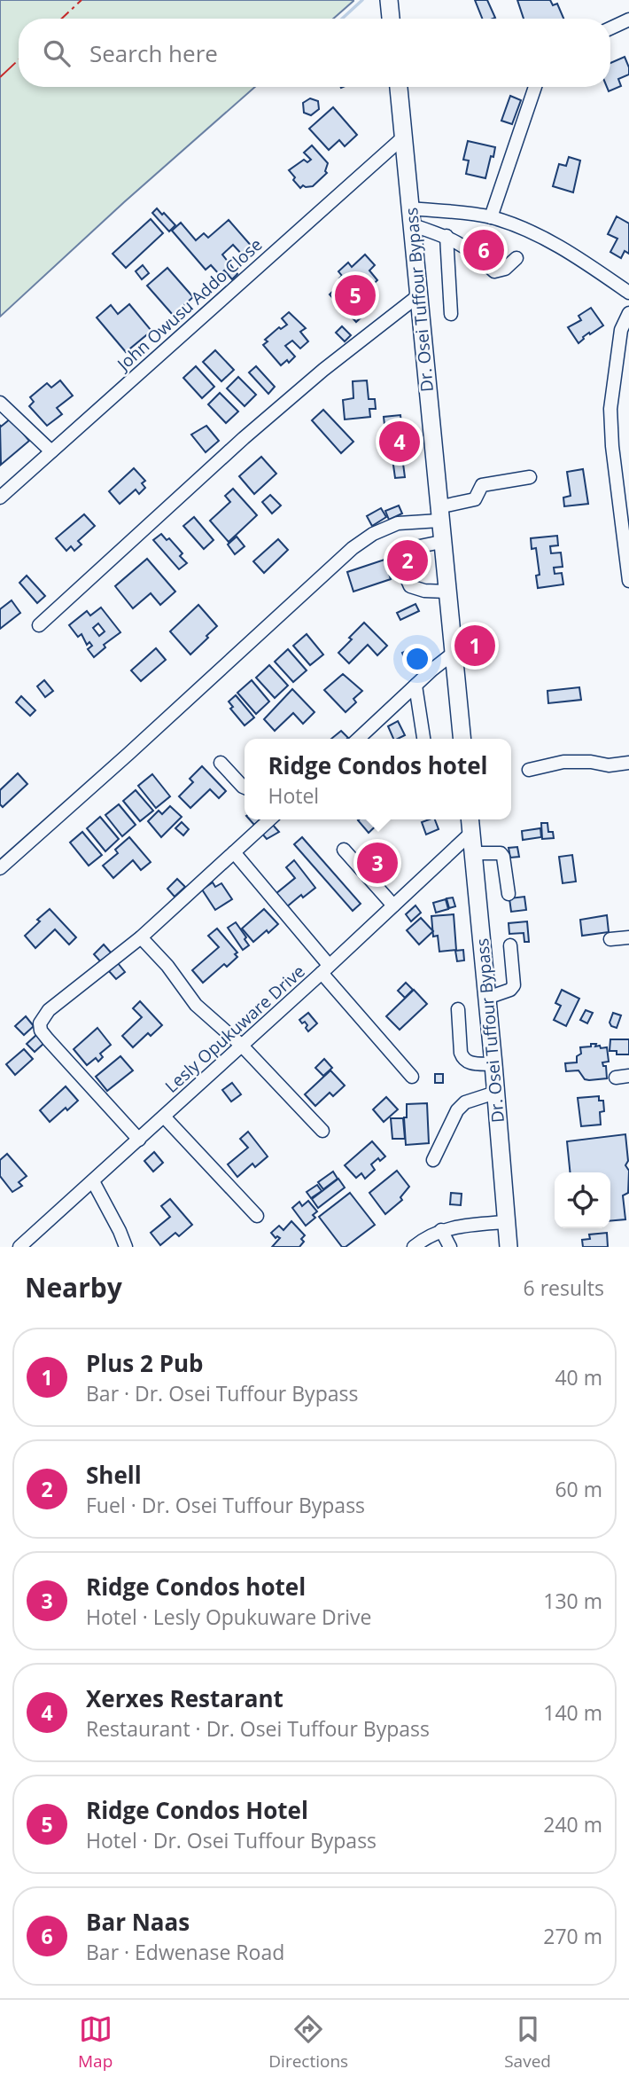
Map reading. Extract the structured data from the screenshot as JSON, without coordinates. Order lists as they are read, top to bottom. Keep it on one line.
{"streets":{"highway":["Dr. Osei Tuffour Bypass"],"street":["John Owusu Addo Close","Lesly Opukuware Drive"]},"crossings":[["Dr. Osei Tuffour Bypass","John Owusu Addo Close"],["Dr. Osei Tuffour Bypass","Lesly Opukuware Drive"]],"page":{"search":"Search here","pins":["6","5","4","2","1","3"],"popup":["Ridge Condos hotel","Hotel"],"heading":["Nearby","6 results"],"list":[{"mark":"1","name":"Plus 2 Pub","note":"Bar · Dr. Osei Tuffour Bypass","value":"40 m"},{"mark":"2","name":"Shell","note":"Fuel · Dr. Osei Tuffour Bypass","value":"60 m"},{"mark":"3","name":"Ridge Condos hotel","note":"Hotel · Lesly Opukuware Drive","value":"130 m"},{"mark":"4","name":"Xerxes Restarant","note":"Restaurant · Dr. Osei Tuffour Bypass","value":"140 m"},{"mark":"5","name":"Ridge Condos Hotel","note":"Hotel · Dr. Osei Tuffour Bypass","value":"240 m"},{"mark":"6","name":"Bar Naas","note":"Bar · Edwenase Road","value":"270 m"}],"nav":["Map","Directions","Saved"]}}
